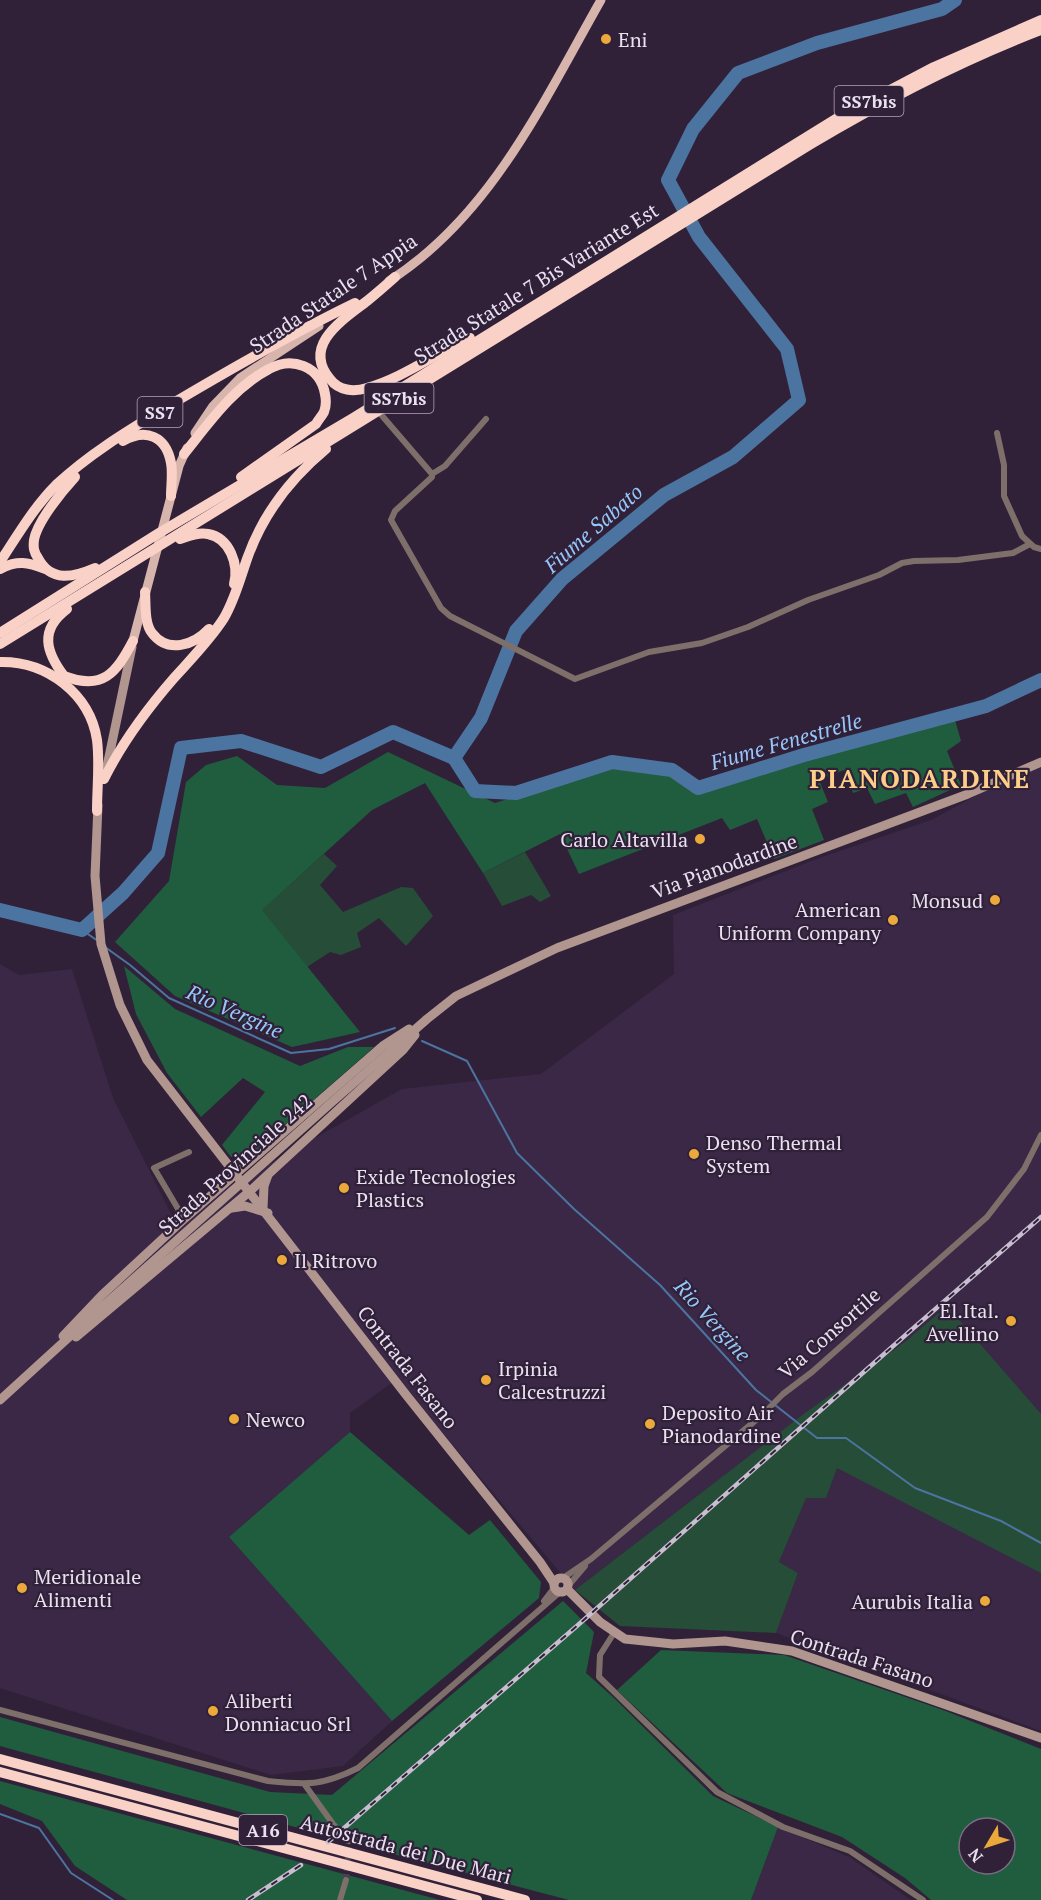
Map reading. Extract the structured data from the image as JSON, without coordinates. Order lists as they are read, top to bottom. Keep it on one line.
{"streets":{"highway":["SS7bis","Strada Statale 7 Bis Variante Est","SS7","A16","Autostrada dei Due Mari"],"main road":["Strada Statale 7 Appia"],"street":["Via Pianodardine","Strada Provinciale 242","Via Consortile","Contrada Fasano"]},"crossings":[["Strada Statale 7 Bis Variante Est","SS7"],["Strada Statale 7 Appia","SS7"],["SS7","Contrada Fasano"],["Via Pianodardine","Strada Provinciale 242"],["Via Consortile","Contrada Fasano"]],"districts":["PIANODARDINE"],"water":["Fiume Sabato","Fiume Fenestrelle","Rio Vergine"],"places":["Eni","Carlo Altavilla","Monsud","American Uniform Company","Denso Thermal System","Exide Tecnologies Plastics","Il Ritrovo","El.Ital. Avellino","Irpinia Calcestruzzi","Newco","Deposito Air Pianodardine","Meridionale Alimenti","Aurubis Italia","Aliberti Donniacuo Srl"],"north":"bottom left"}
